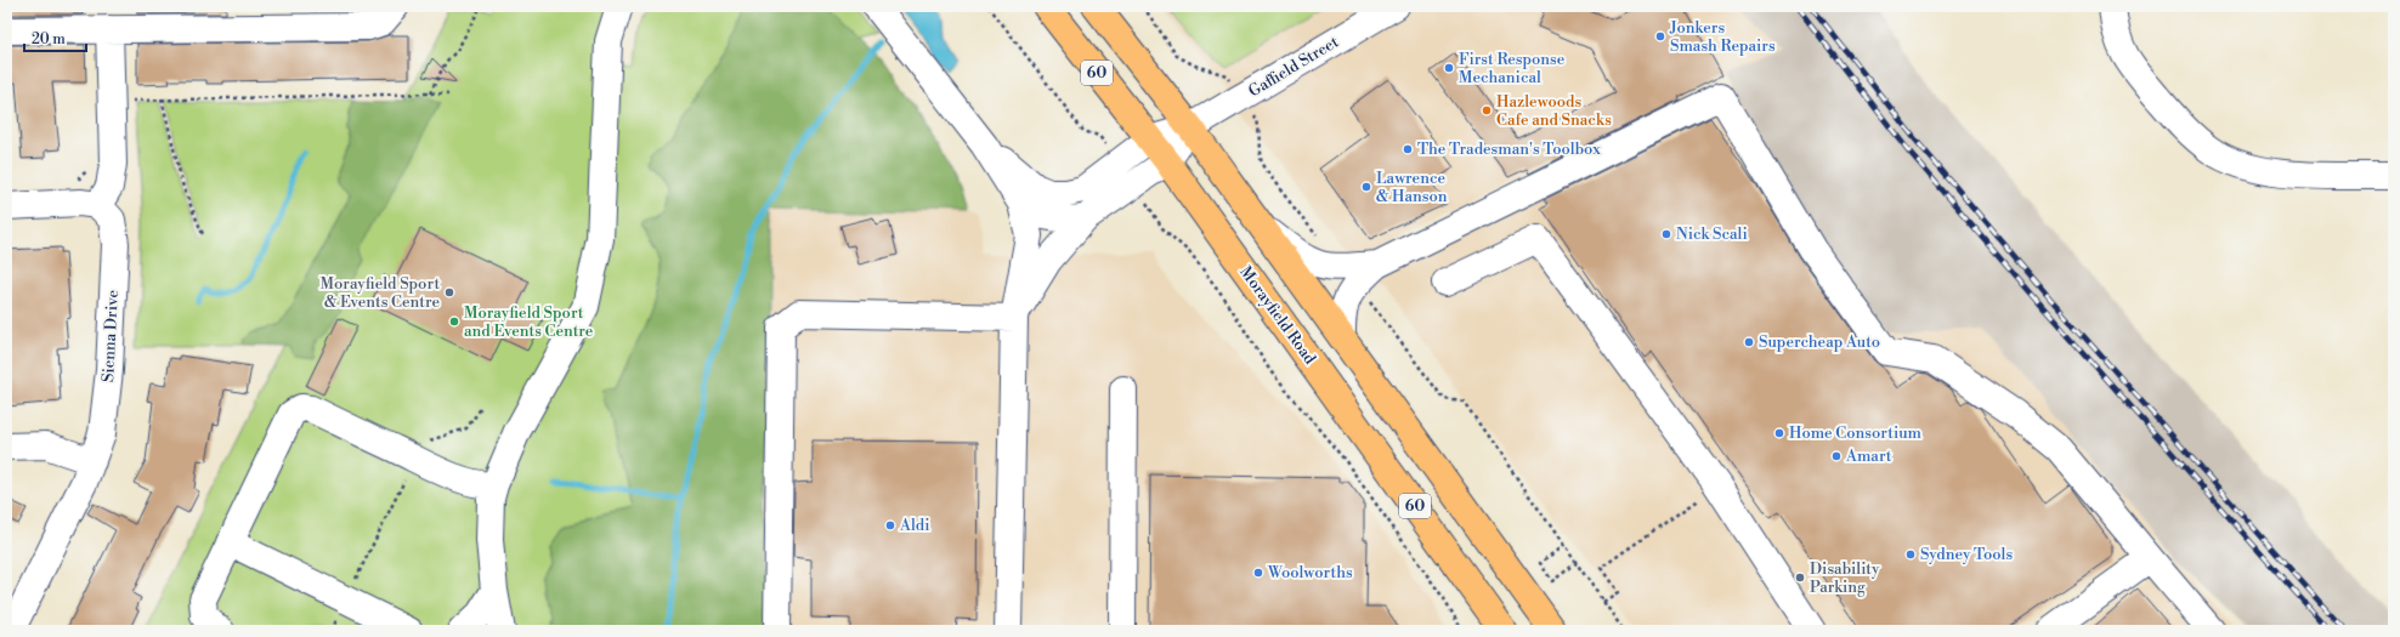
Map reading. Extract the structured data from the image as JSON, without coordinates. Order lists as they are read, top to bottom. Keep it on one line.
{"streets":{"main road":["60","Morayfield Road"],"street":["Gaffield Street","Sienna Drive"]},"crossings":[["Gaffield Street","60"]],"places":["Jonkers Smash Repairs","First Response Mechanical","Hazlewoods Cafe and Snacks","The Tradesman's Toolbox","Lawrence & Hanson","Nick Scali","Morayfield Sport & Events Centre","Morayfield Sport and Events Centre","Supercheap Auto","Home Consortium","Amart","Aldi","Sydney Tools","Woolworths","Disability Parking"],"scale_bar":"20 m"}
